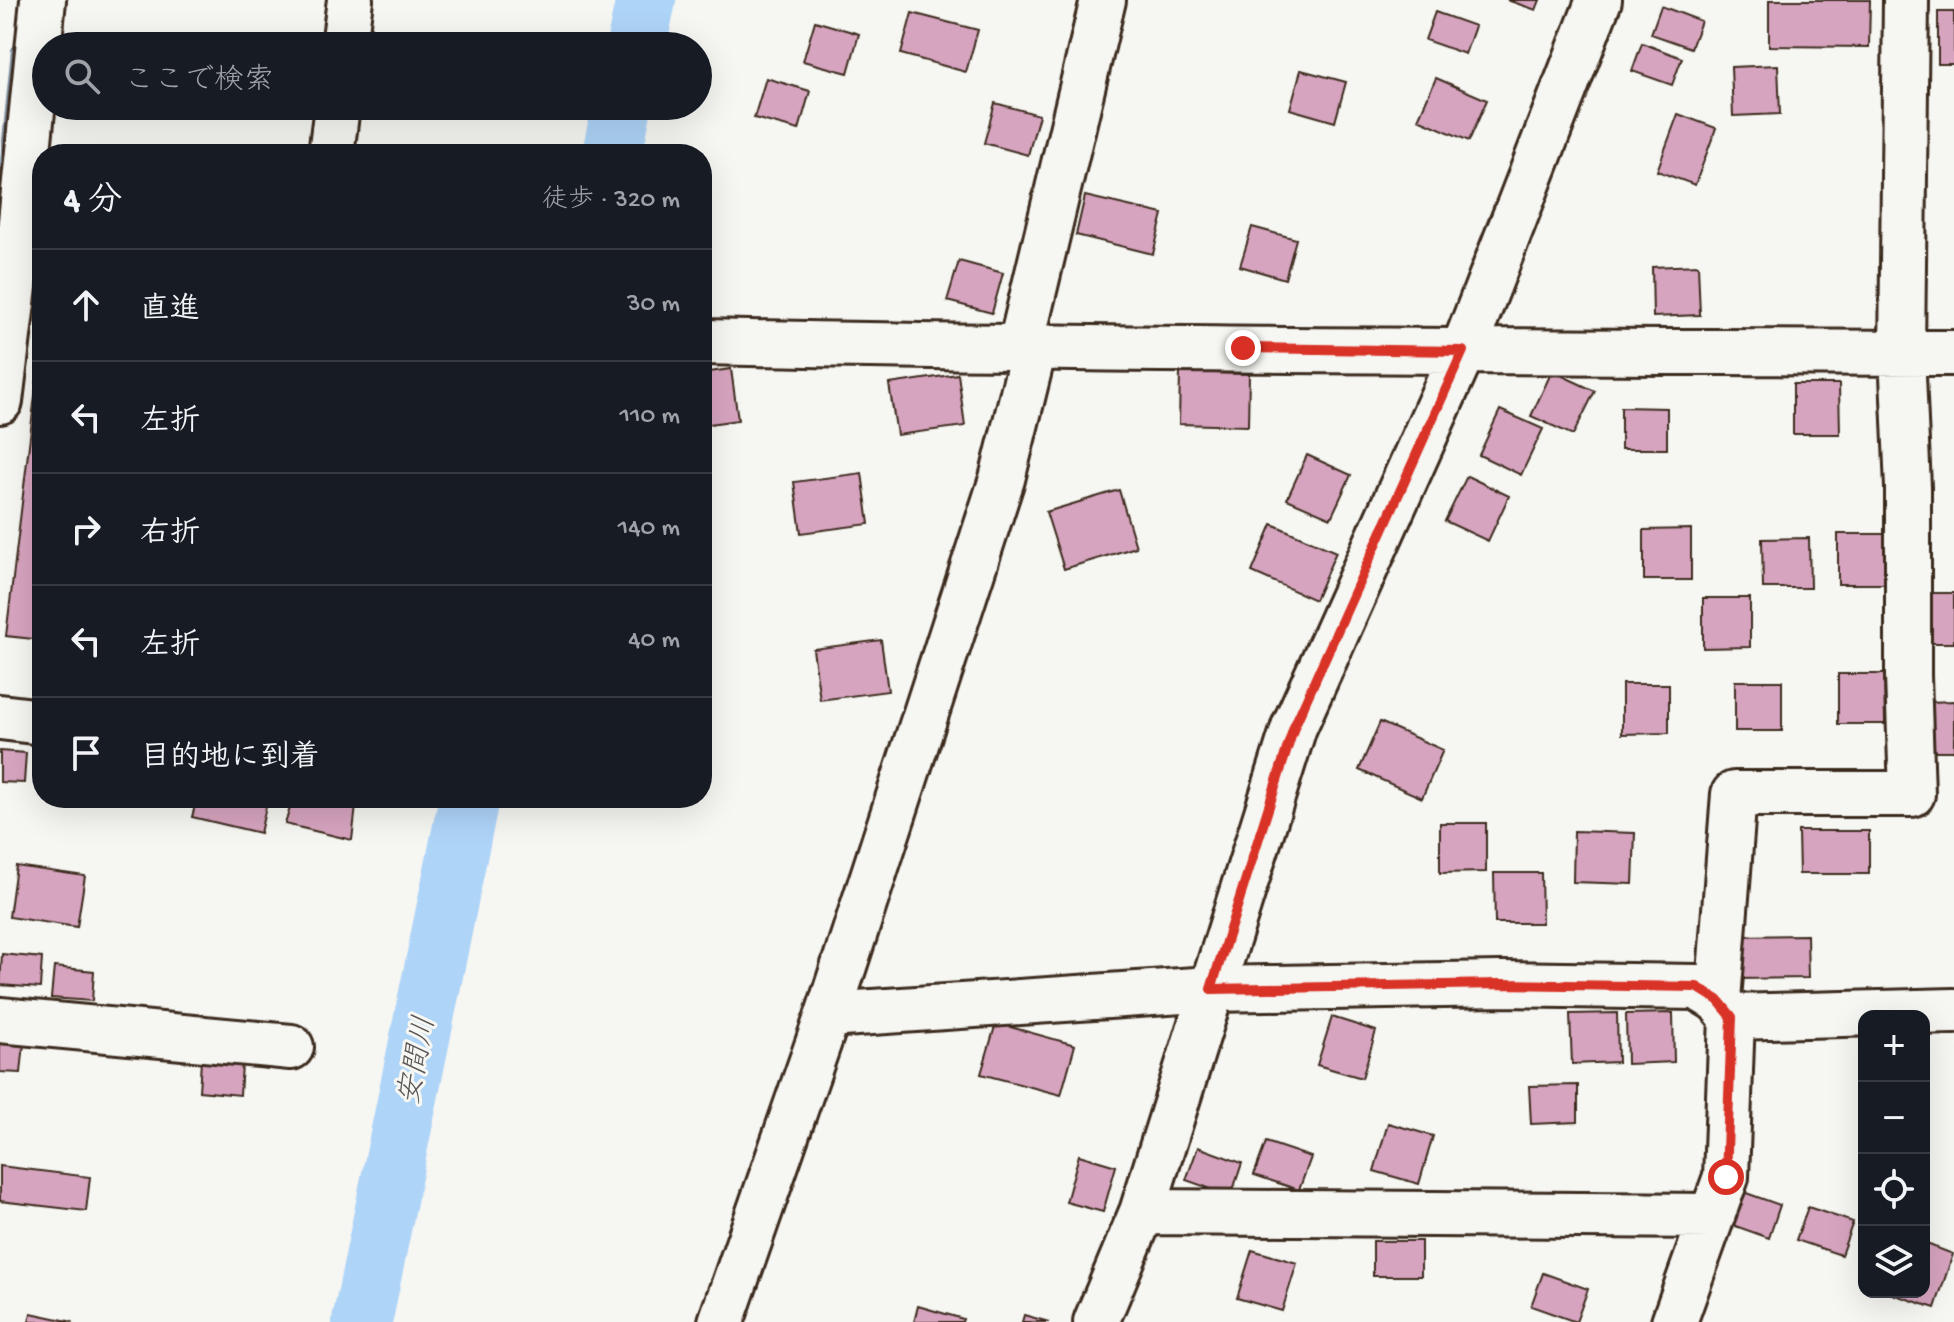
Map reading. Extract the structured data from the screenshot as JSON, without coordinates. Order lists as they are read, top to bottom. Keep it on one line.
{"water":["安間川"],"page":{"search":"ここで検索","heading":["4 分","徒歩 · 320 m"],"list":[["直進","30 m"],["左折","110 m"],["右折","140 m"],["左折","40 m"],"目的地に到着"],"map_buttons":["+","−"]}}
